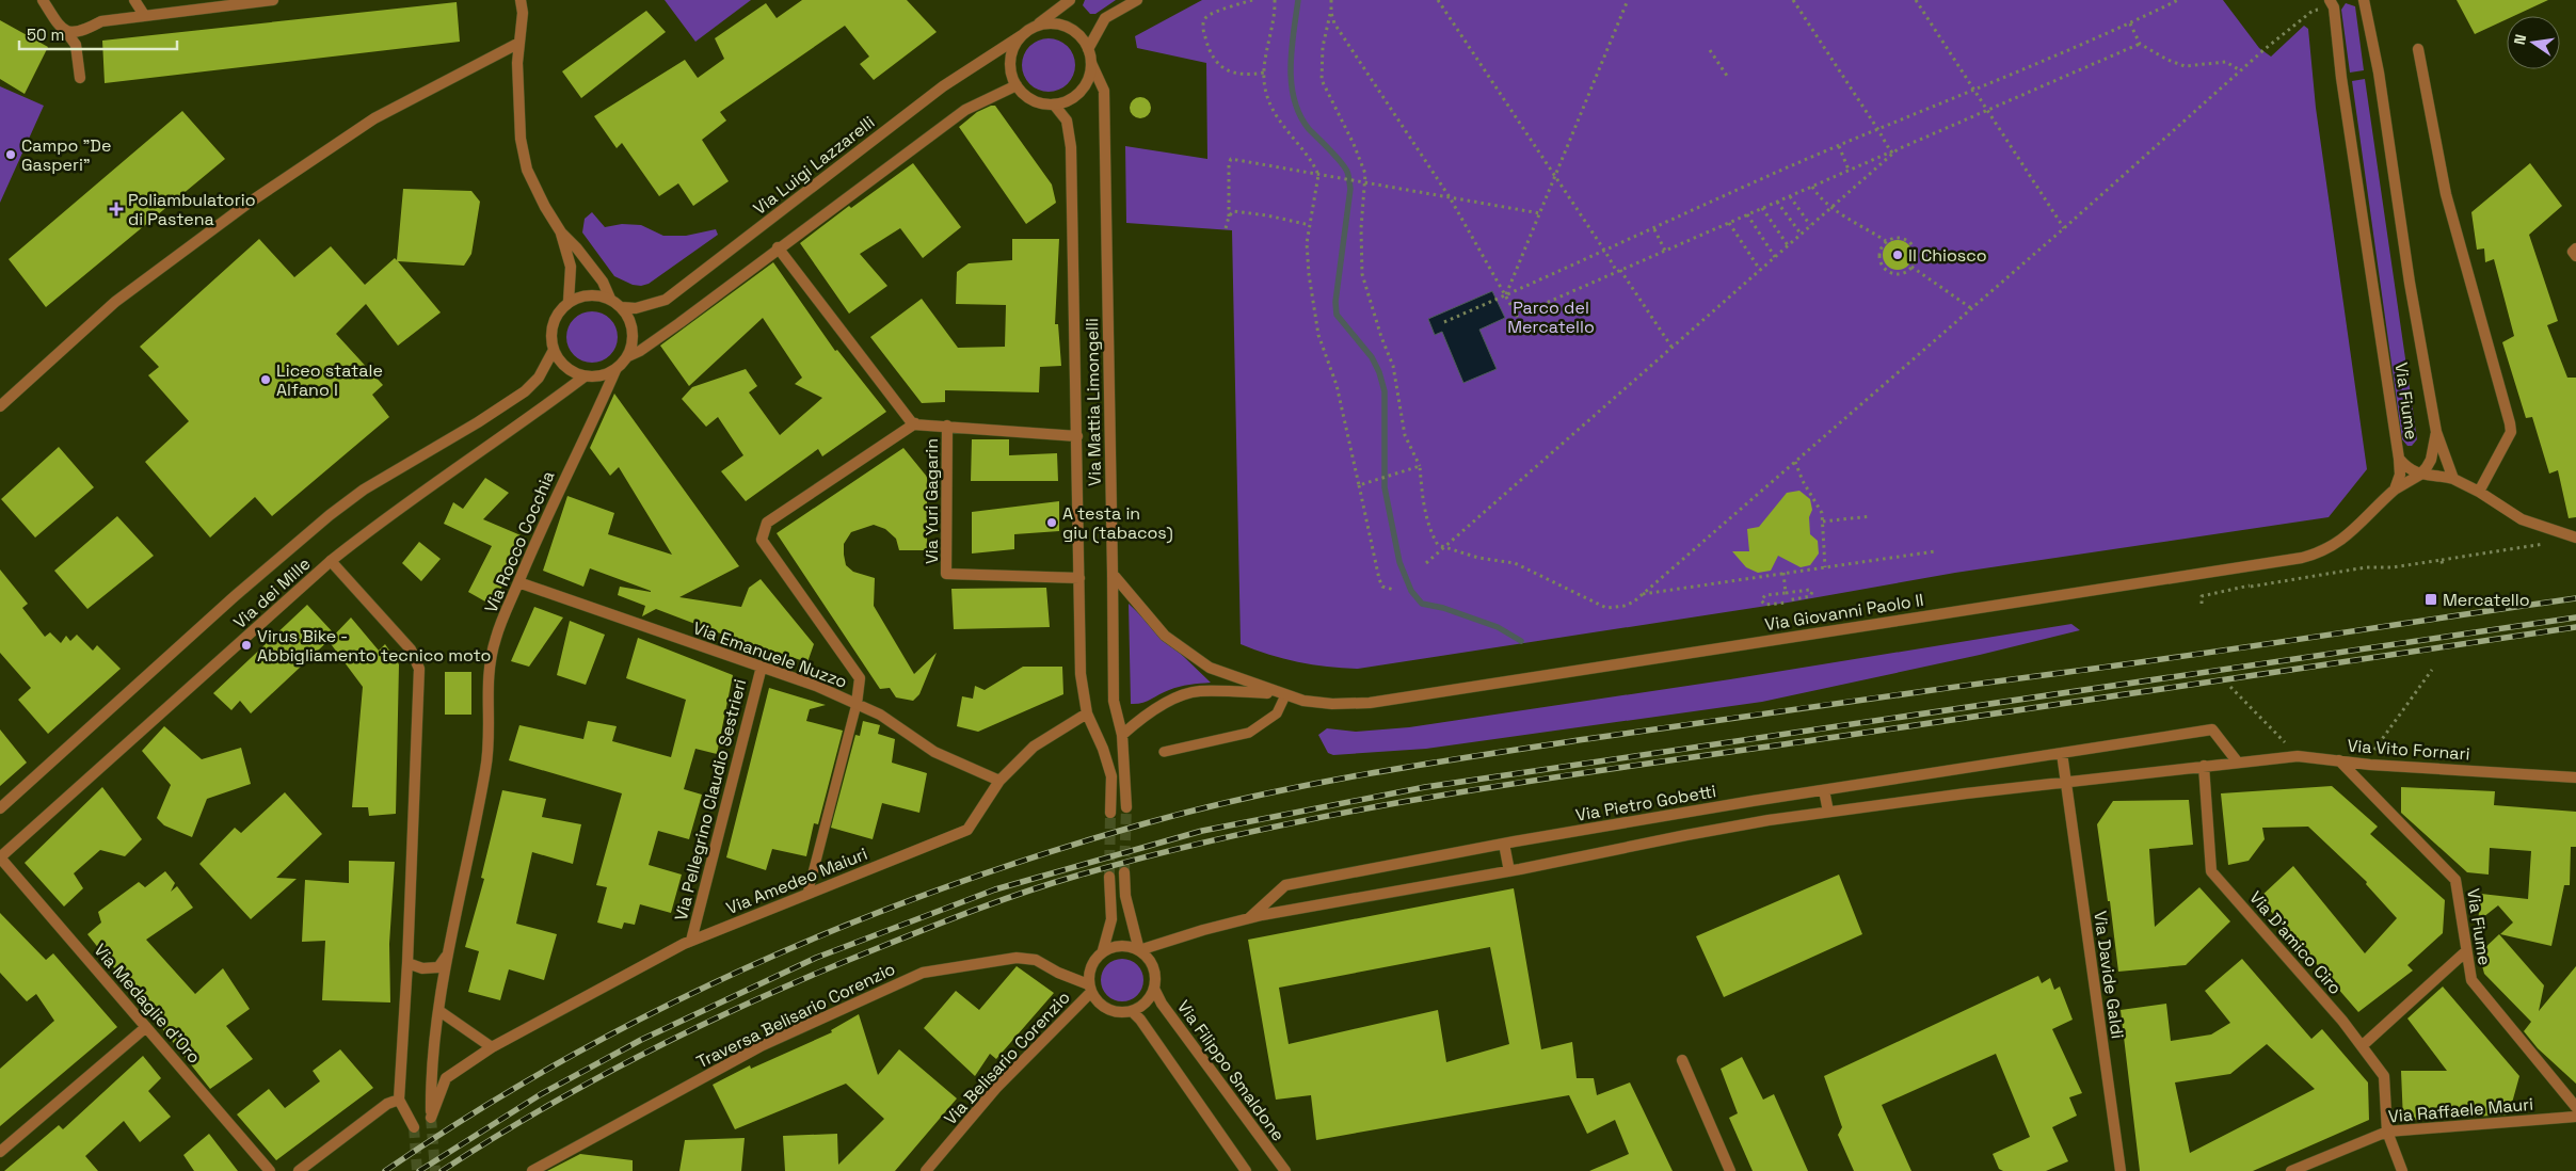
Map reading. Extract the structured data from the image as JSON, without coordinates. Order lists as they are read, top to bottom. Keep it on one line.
{"streets":{"street":["Via Luigi Lazzarelli","Via Fiume","Via Mattia Limongelli","Via Yuri Gagarin","Via Rocco Cocchia","Via dei Mille","Via Giovanni Paolo II","Via Emanuele Nuzzo","Via Vito Fornari","Via Pellegrino Claudio Sestrieri","Via Pietro Gobetti","Via Amedeo Maiuri","Via D'amico Ciro","Via Davide Galdi","Via Medaglie d'Oro","Traversa Belisario Corenzio","Via Belisario Corenzio","Via Filippo Smaldone","Via Raffaele Mauri"]},"crossings":[["Via Luigi Lazzarelli","Via Mattia Limongelli"],["Via Luigi Lazzarelli","Via Rocco Cocchia"],["Via Luigi Lazzarelli","Via dei Mille"],["Via Fiume","Via Giovanni Paolo II"],["Via Fiume","Via Vito Fornari"],["Via Mattia Limongelli","Via Yuri Gagarin"],["Via Mattia Limongelli","Via Giovanni Paolo II"],["Via Mattia Limongelli","Via Amedeo Maiuri"],["Via Rocco Cocchia","Via dei Mille"],["Via Rocco Cocchia","Via Emanuele Nuzzo"],["Via Rocco Cocchia","Via Amedeo Maiuri"],["Via dei Mille","Via Medaglie d'Oro"],["Via Emanuele Nuzzo","Via Pellegrino Claudio Sestrieri"],["Via Emanuele Nuzzo","Via Amedeo Maiuri"],["Via Vito Fornari","Via Pietro Gobetti"],["Via Vito Fornari","Via D'amico Ciro"],["Via Vito Fornari","Via Davide Galdi"],["Via Pellegrino Claudio Sestrieri","Via Amedeo Maiuri"],["Via Pietro Gobetti","Via Davide Galdi"],["Via Pietro Gobetti","Traversa Belisario Corenzio"],["Via Pietro Gobetti","Via Belisario Corenzio"],["Via Pietro Gobetti","Via Filippo Smaldone"],["Via D'amico Ciro","Via Raffaele Mauri"],["Traversa Belisario Corenzio","Via Belisario Corenzio"],["Traversa Belisario Corenzio","Via Filippo Smaldone"],["Via Belisario Corenzio","Via Filippo Smaldone"]],"parks":["Parco del Mercatello"],"places":{"other":["Campo \"De Gasperi\"","Il Chiosco","Liceo statale Alfano I","A testa in giu (tabacos)","Virus Bike - Abbigliamento tecnico moto"],"health":["Poliambulatorio di Pastena"],"transit":["Mercatello"]},"scale_bar":"50 m","north":"left"}
